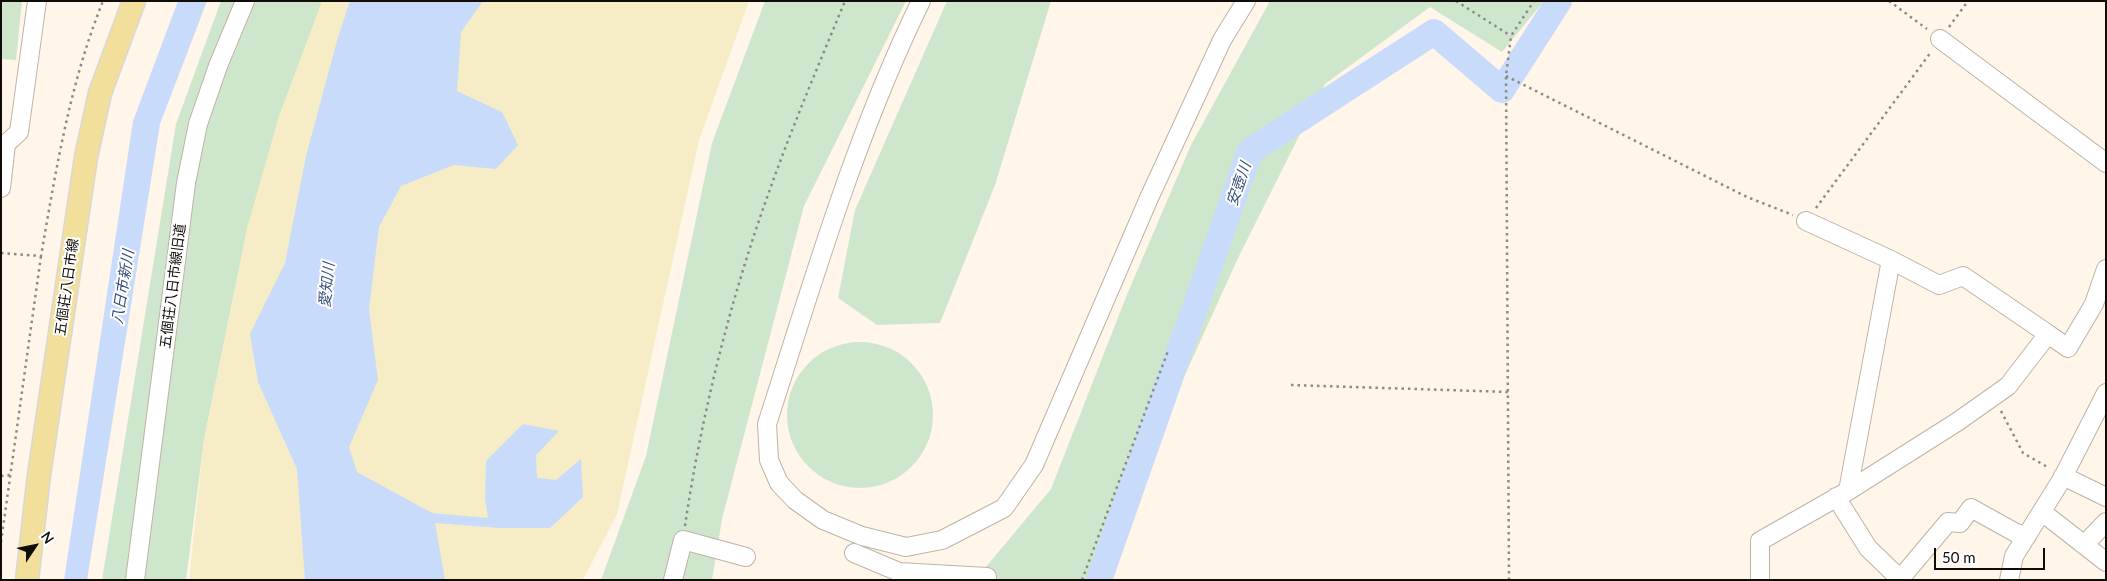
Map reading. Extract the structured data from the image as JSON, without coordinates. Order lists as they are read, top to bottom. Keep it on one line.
{"streets":{"main road":["五個荘八日市線"],"street":["五個荘八日市線旧道"]},"water":["安壺川","愛知川","八日市新川"],"scale_bar":"50 m","north":"top right"}
